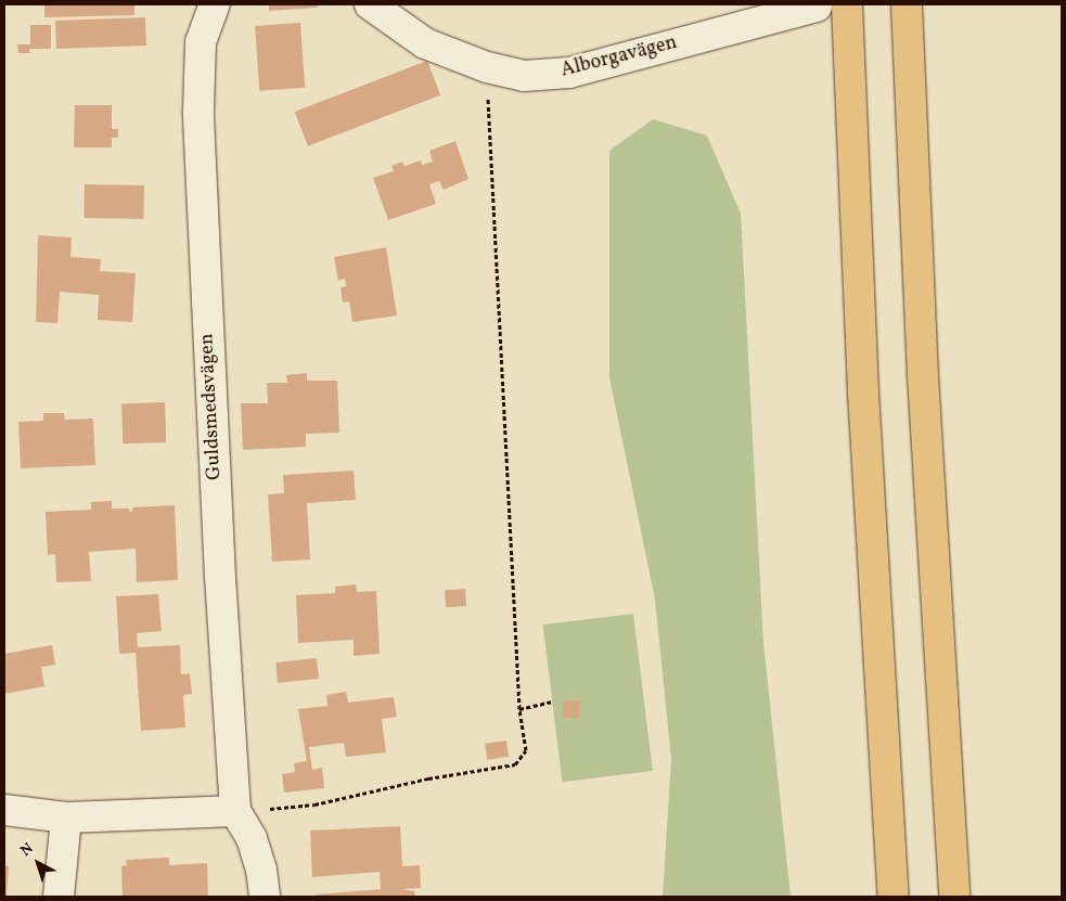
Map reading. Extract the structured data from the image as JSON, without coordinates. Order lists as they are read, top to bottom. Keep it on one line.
{"streets":{"street":["Alborgavägen","Guldsmedsvägen"]},"north":"top left"}
